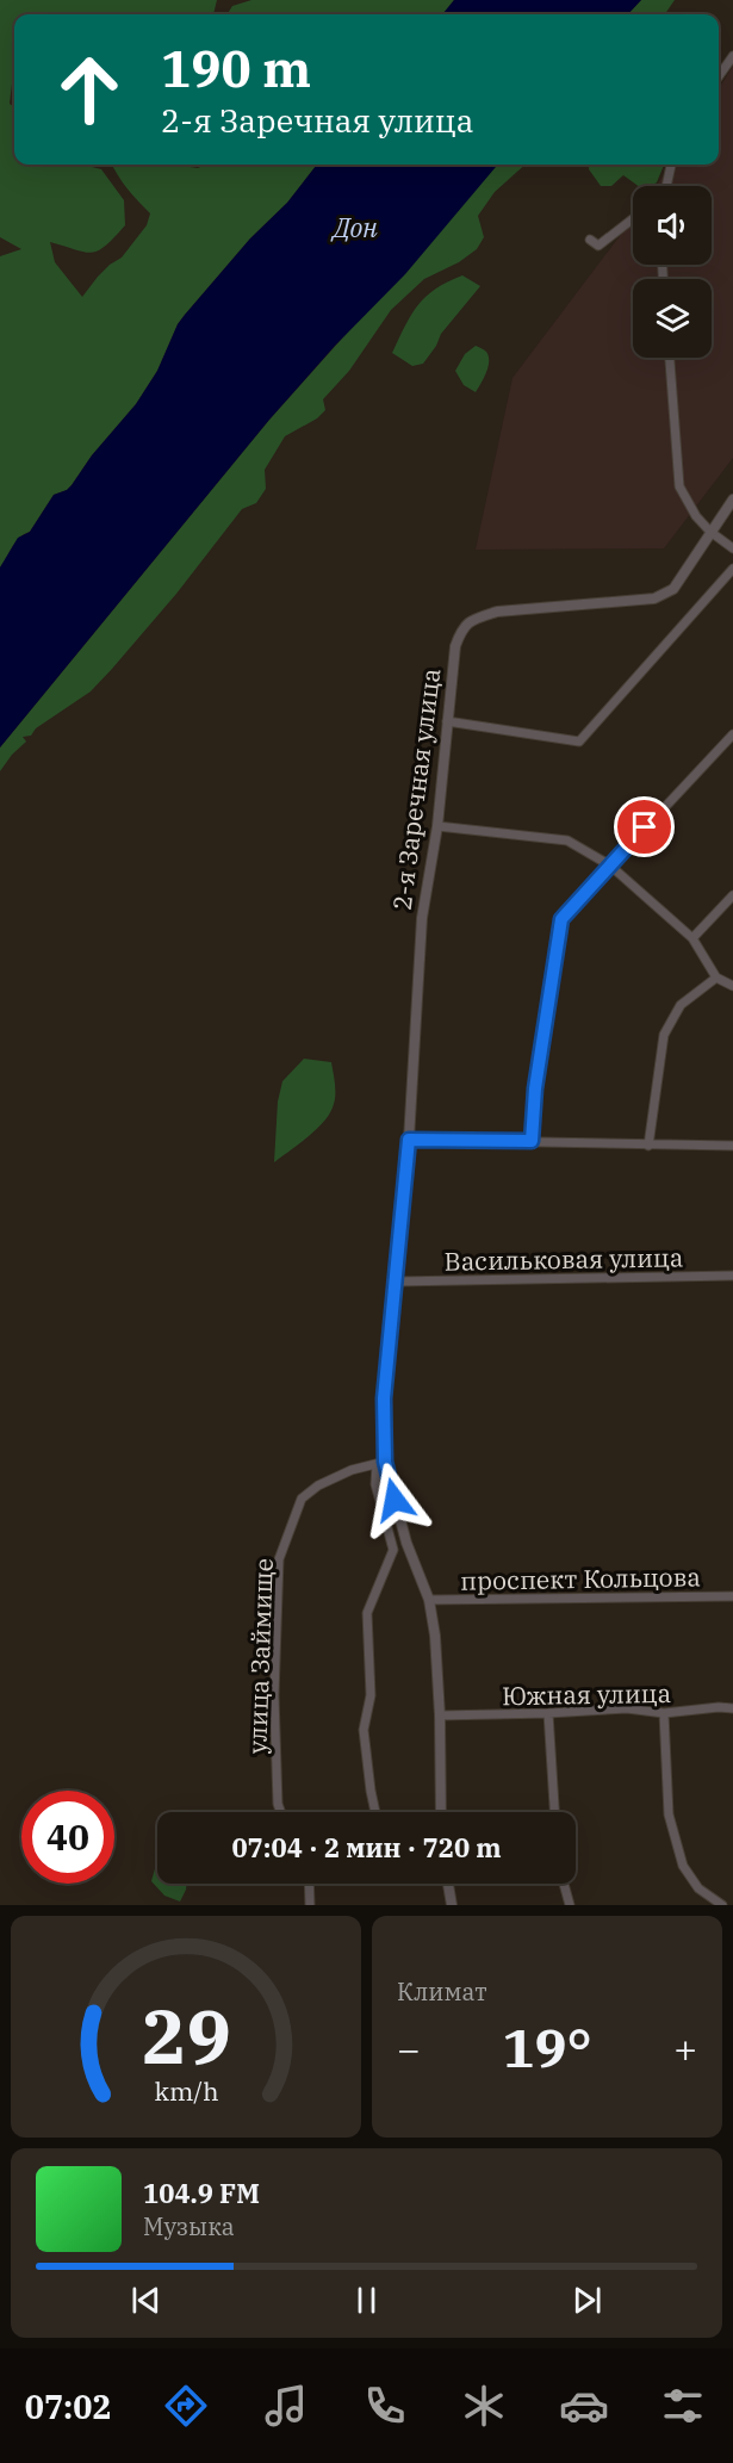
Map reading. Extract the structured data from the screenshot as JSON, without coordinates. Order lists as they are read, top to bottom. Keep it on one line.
{"streets":{"street":["2-я Заречная улица","Васильковая улица","проспект Кольцова","улица Займище","Южная улица"]},"crossings":[["2-я Заречная улица","Васильковая улица"],["2-я Заречная улица","проспект Кольцова"],["2-я Заречная улица","улица Займище"],["2-я Заречная улица","Южная улица"]],"water":["Дон"],"page":{"turn":["190 m","2-я Заречная улица"],"limit":"40","trip":"07:04 · 2 мин · 720 m","tile":"Климат","heat":["−","19°","+"],"song":["104.9 FM","Музыка"],"tabs":"07:02","gauge":["29","km/h"]}}
